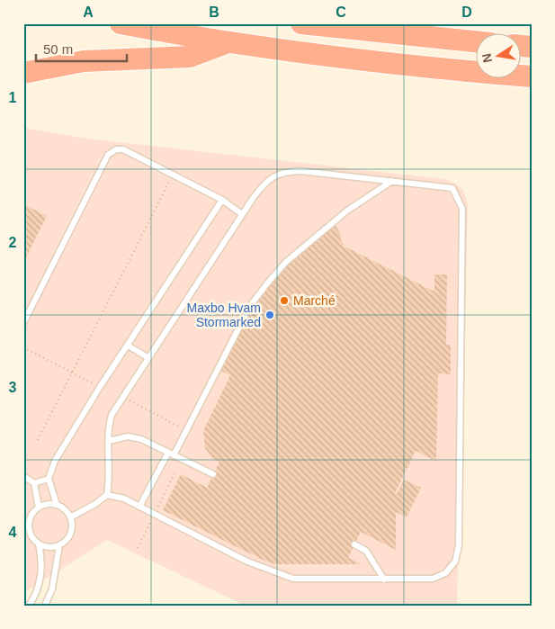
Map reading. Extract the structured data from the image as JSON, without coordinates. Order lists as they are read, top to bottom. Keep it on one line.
{"places":["Marché","Maxbo Hvam Stormarked"],"scale_bar":"50 m","north":"left","grid":{"columns":["A","B","C","D"],"rows":["1","2","3","4"]}}
